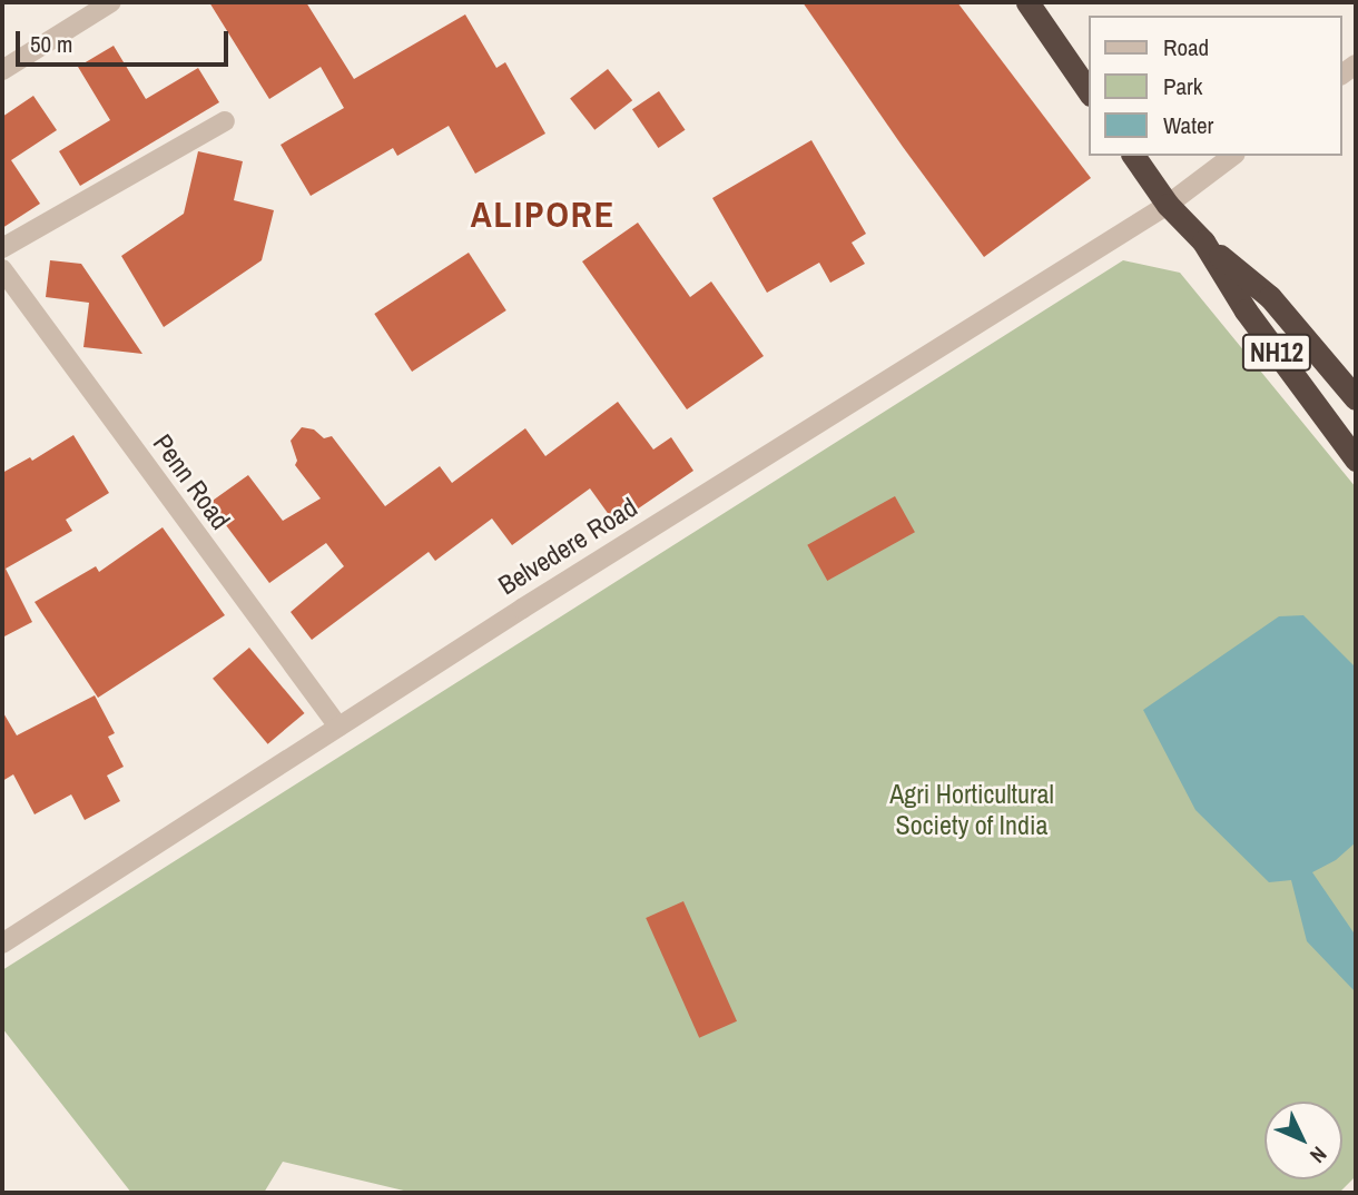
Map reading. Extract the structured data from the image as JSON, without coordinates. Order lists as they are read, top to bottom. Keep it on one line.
{"streets":{"highway":["NH12"],"street":["Penn Road","Belvedere Road"]},"crossings":[["NH12","Belvedere Road"],["Penn Road","Belvedere Road"]],"districts":["ALIPORE"],"parks":["Agri Horticultural Society of India"],"legend":["Road","Park","Water"],"scale_bar":"50 m","north":"bottom right"}
